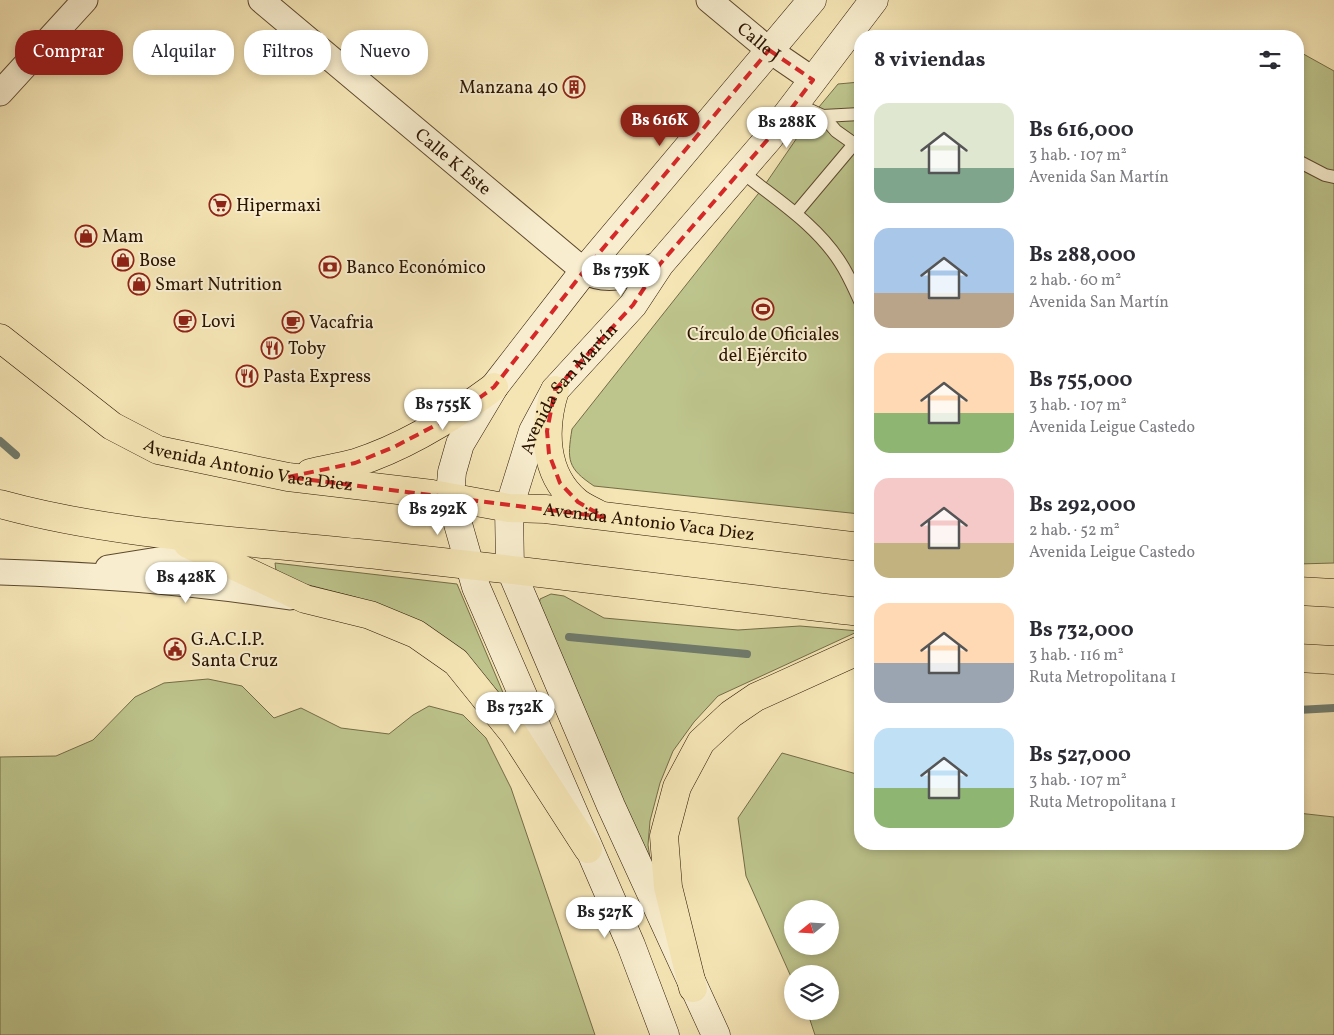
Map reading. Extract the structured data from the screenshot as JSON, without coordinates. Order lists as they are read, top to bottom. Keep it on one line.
{"streets":{"highway":["Avenida Antonio Vaca Diez"],"main road":["Avenida San Martín"],"street":["Calle J","Calle K Este"]},"crossings":[["Calle J","Avenida San Martín"],["Calle K Este","Avenida San Martín"],["Avenida San Martín","Avenida Antonio Vaca Diez"]],"places":{"building":["Manzana 40"],"supermarket":["Hipermaxi"],"shop":["Mam","Bose","Smart Nutrition"],"bank":["Banco Económico"],"sports":["Círculo de Oficiales del Ejército"],"cafe":["Lovi","Vacafria"],"restaurant":["Toby","Pasta Express"],"public building":["G.A.C.I.P. Santa Cruz"]},"north":"left","page":{"chip":["Comprar","Alquilar","Filtros","Nuevo"],"heading":"8 viviendas","list":[{"name":"Bs 616,000","note":"3 hab. · 107 m² · Avenida San Martín"},{"name":"Bs 288,000","note":"2 hab. · 60 m² · Avenida San Martín"},{"name":"Bs 755,000","note":"3 hab. · 107 m² · Avenida Leigue Castedo"},{"name":"Bs 292,000","note":"2 hab. · 52 m² · Avenida Leigue Castedo"},{"name":"Bs 732,000","note":"3 hab. · 116 m² · Ruta Metropolitana 1"},{"name":"Bs 527,000","note":"3 hab. · 107 m² · Ruta Metropolitana 1"}],"price":["Bs 616K","Bs 288K","Bs 739K","Bs 755K","Bs 292K","Bs 428K","Bs 732K","Bs 527K"]}}
